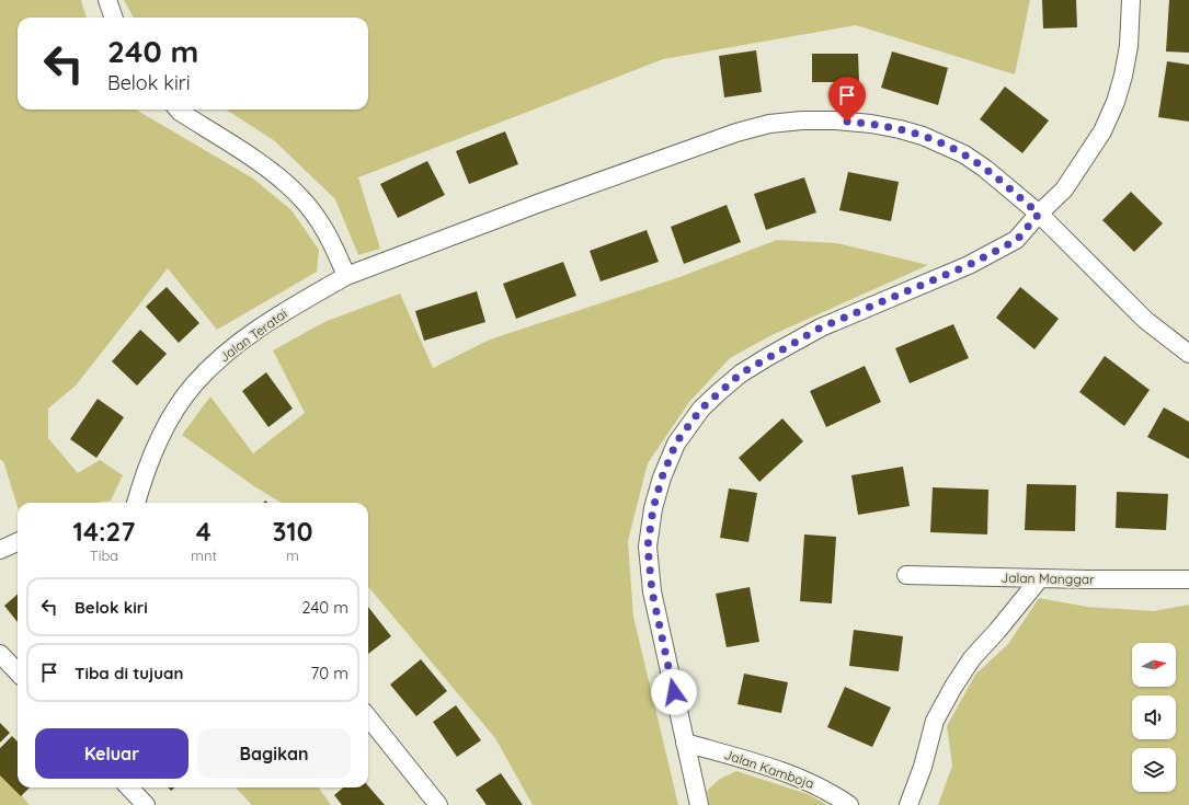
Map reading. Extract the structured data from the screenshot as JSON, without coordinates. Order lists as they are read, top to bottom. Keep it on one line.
{"streets":{"street":["Jalan Teratai","Jalan Manggar","Jalan Kamboja"]},"north":"right","page":{"turn":["240 m","Belok kiri"],"eta":["14:27","Tiba","4","mnt","310","m"],"list":[{"name":"Belok kiri","value":"240 m"},{"name":"Tiba di tujuan","value":"70 m"}],"buttons":["Keluar","Bagikan"]}}
